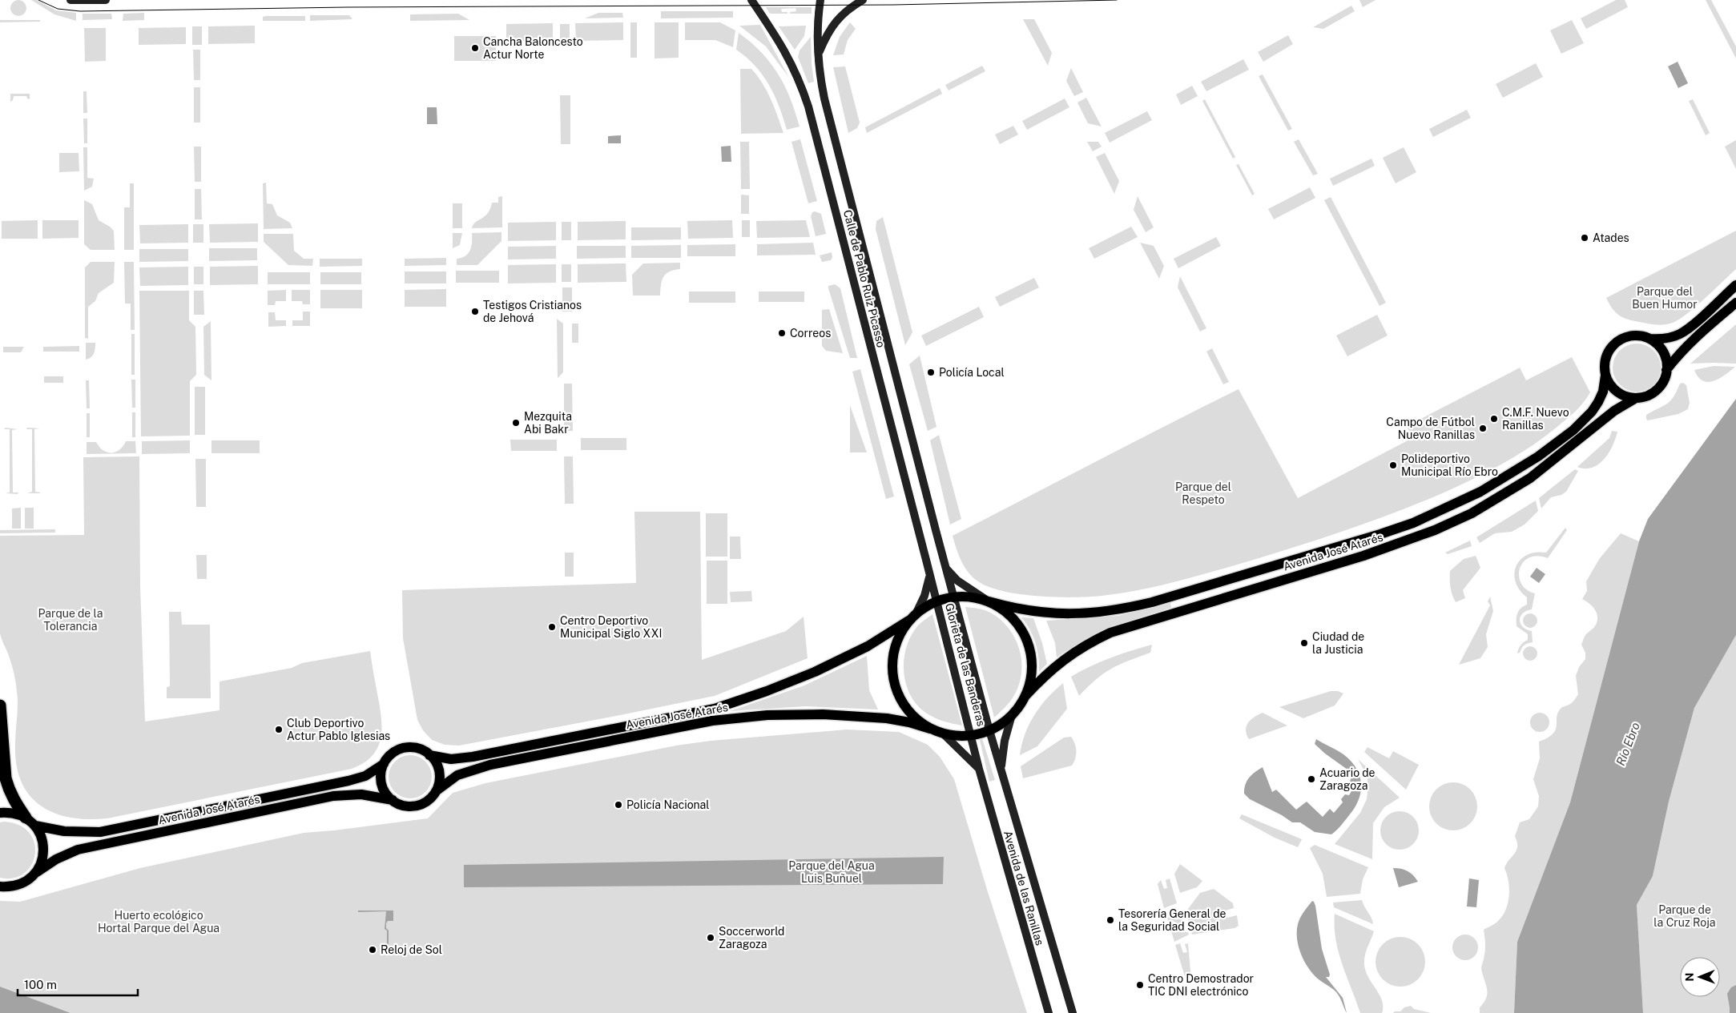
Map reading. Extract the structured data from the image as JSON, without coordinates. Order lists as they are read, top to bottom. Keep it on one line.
{"streets":{"main road":["Calle de Pablo Ruiz Picasso","Avenida José Atarés","Glorieta de las Banderas","Avenida de las Ranillas"]},"crossings":[["Calle de Pablo Ruiz Picasso","Avenida José Atarés"],["Calle de Pablo Ruiz Picasso","Glorieta de las Banderas"],["Avenida José Atarés","Glorieta de las Banderas"],["Glorieta de las Banderas","Avenida de las Ranillas"]],"water":["Río Ebro"],"parks":["Parque del Buen Humor","Parque del Respeto","Parque de la Tolerancia","Parque del Agua Luis Buñuel","Parque de la Cruz Roja","Huerto ecológico Hortal Parque del Agua"],"places":["Cancha Baloncesto Actur Norte","Atades","Testigos Cristianos de Jehová","Correos","Policía Local","C.M.F. Nuevo Ranillas","Mezquita Abi Bakr","Campo de Fútbol Nuevo Ranillas","Polideportivo Municipal Río Ebro","Centro Deportivo Municipal Siglo XXI","Ciudad de la Justicia","Club Deportivo Actur Pablo Iglesias","Acuario de Zaragoza","Policía Nacional","Tesorería General de la Seguridad Social","Soccerworld Zaragoza","Reloj de Sol","Centro Demostrador TIC DNI electrónico"],"scale_bar":"100 m","north":"left"}
